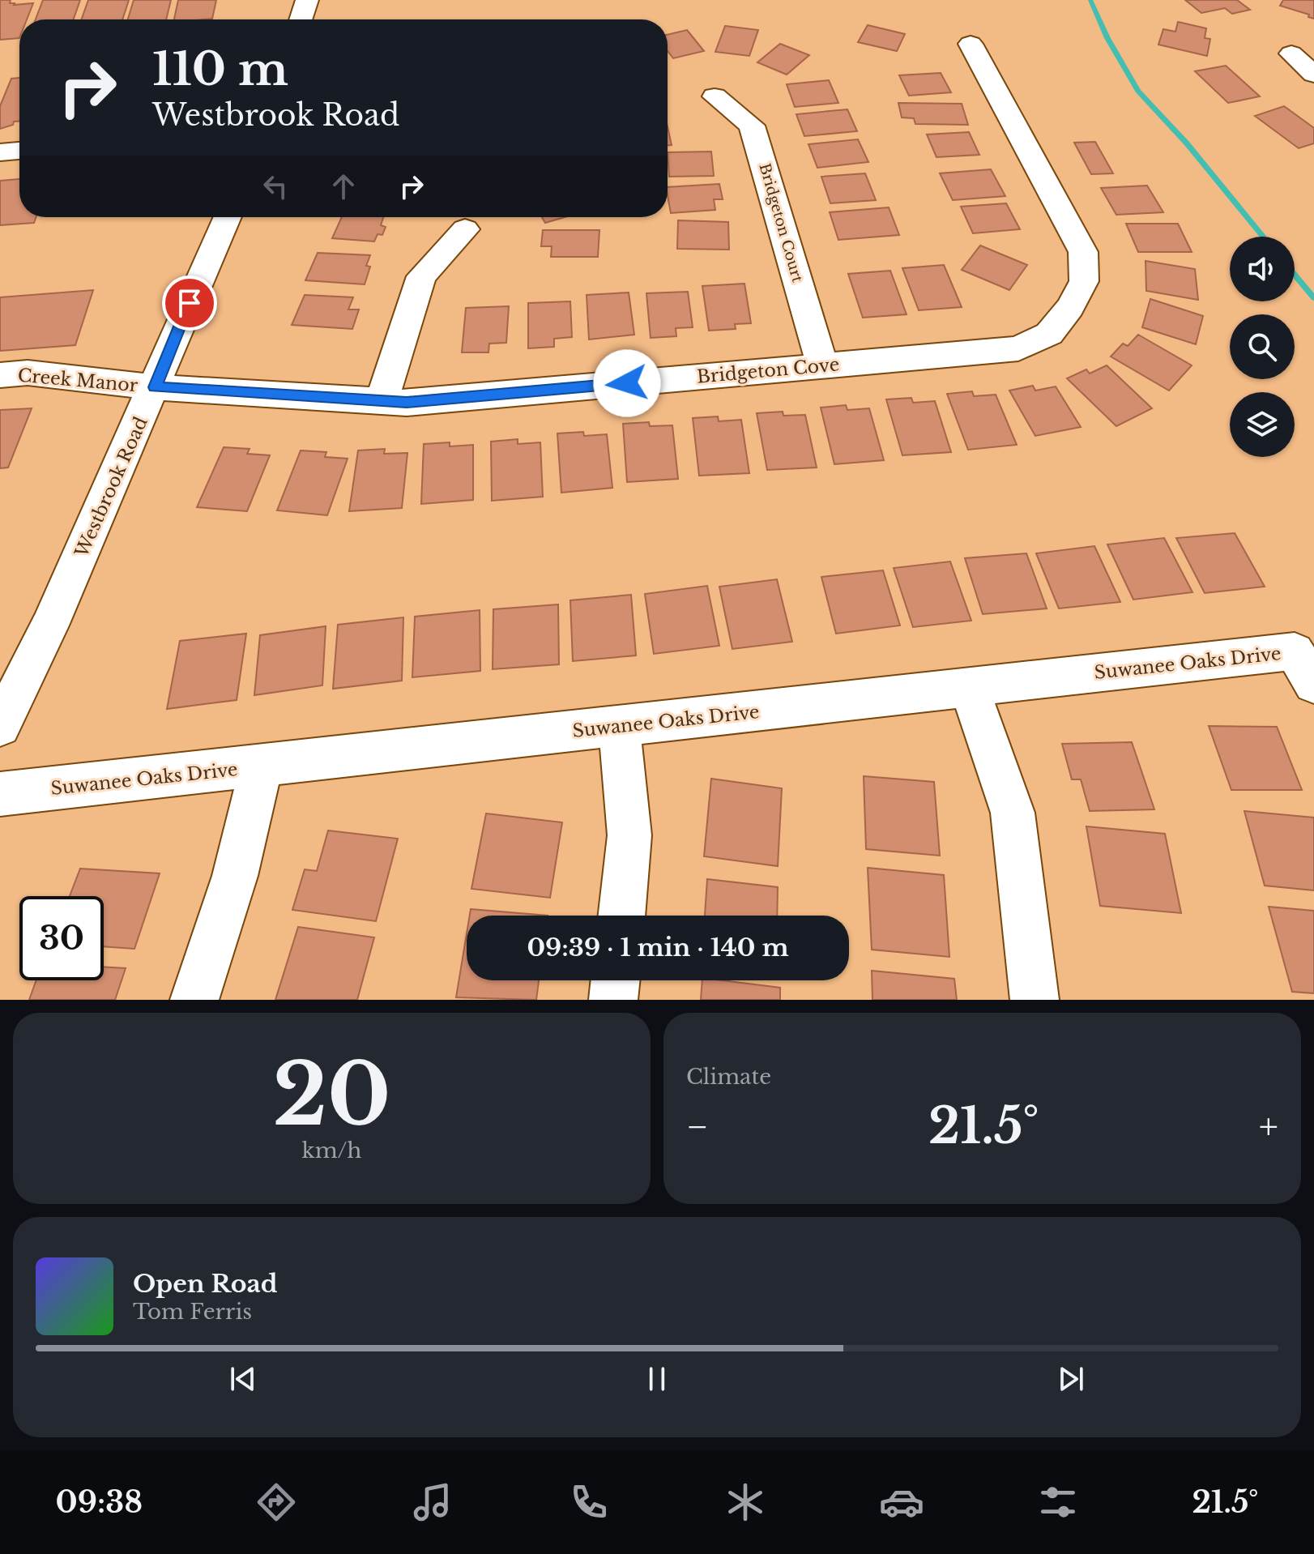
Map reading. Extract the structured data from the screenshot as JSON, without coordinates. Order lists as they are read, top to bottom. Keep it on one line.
{"streets":{"street":["Bridgeton Court","Bridgeton Cove","Creek Manor","Westbrook Road","Suwanee Oaks Drive"]},"crossings":[["Bridgeton Court","Bridgeton Cove"],["Bridgeton Cove","Creek Manor"],["Bridgeton Cove","Westbrook Road"],["Creek Manor","Westbrook Road"]],"page":{"turn":["110 m","Westbrook Road"],"limit":"30","trip":"09:39 · 1 min · 140 m","tile":[["20","km/h"],"Climate"],"heat":["−","21.5°","+"],"song":["Open Road","Tom Ferris"],"tabs":["09:38","21.5°"]}}
